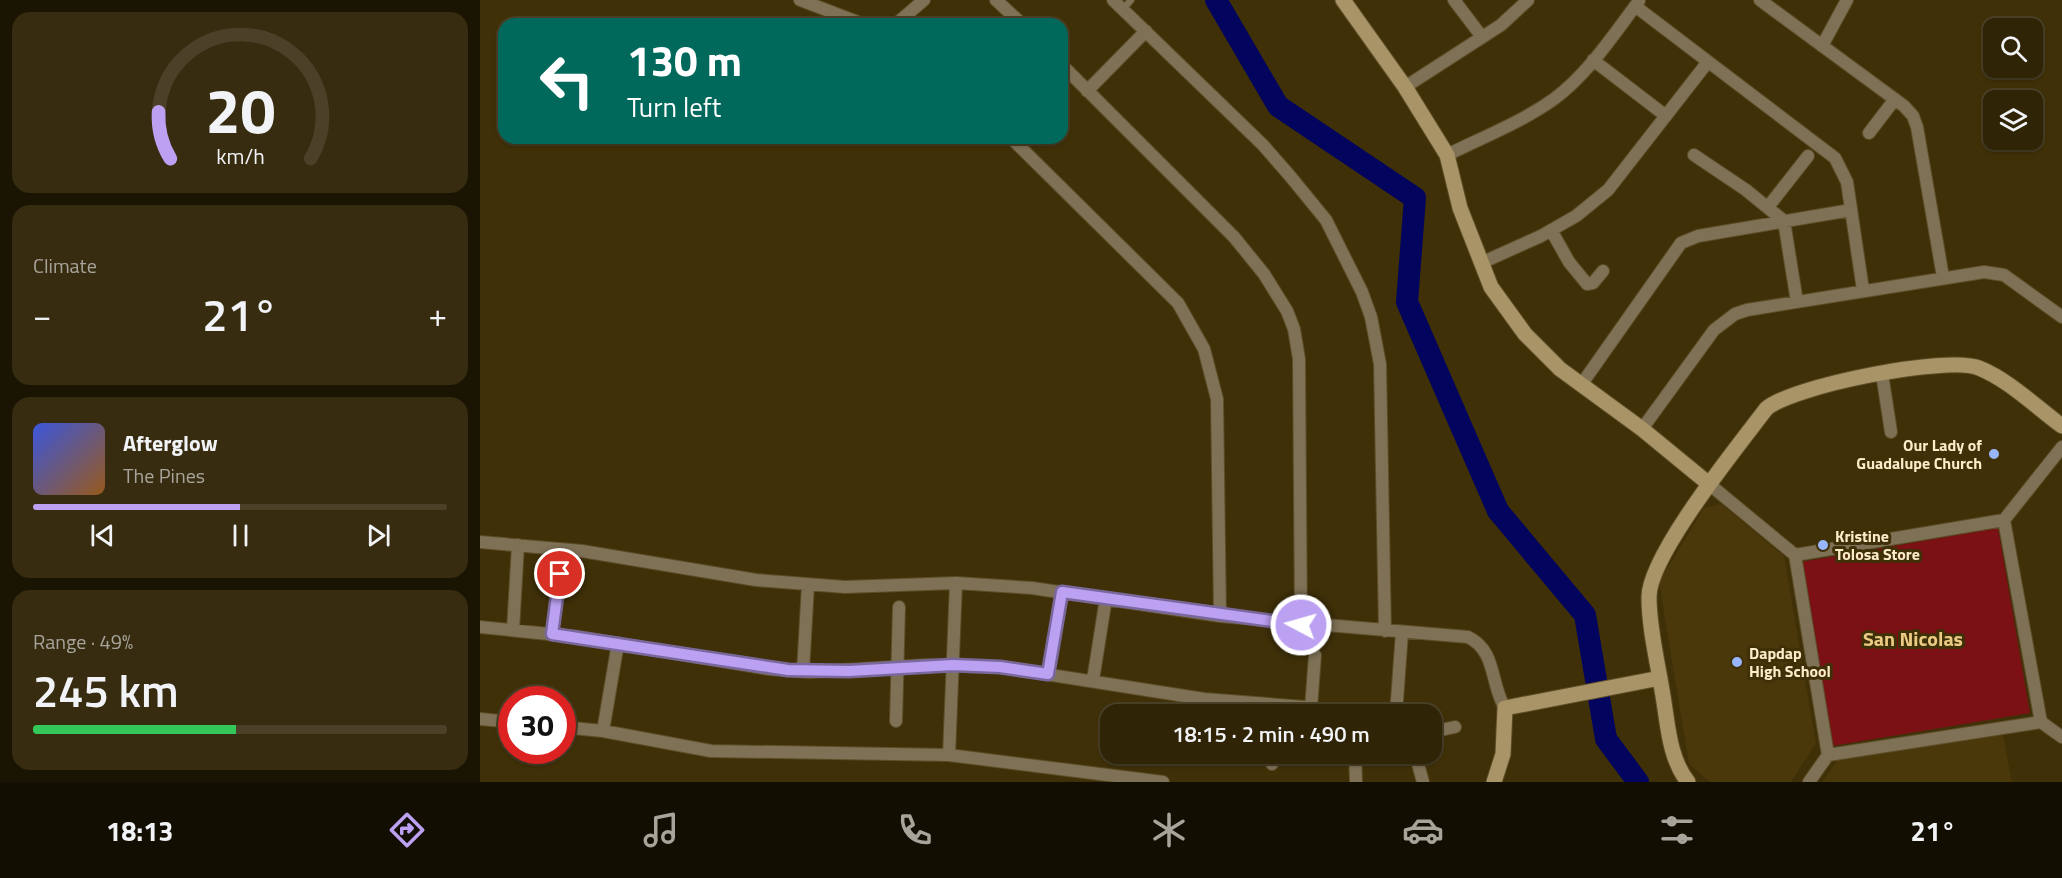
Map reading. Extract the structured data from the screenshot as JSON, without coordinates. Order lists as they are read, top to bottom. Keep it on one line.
{"districts":["San Nicolas"],"places":["Our Lady of Guadalupe Church","Kristine Tolosa Store","Dapdap High School"],"page":{"turn":["130 m","Turn left"],"tile":["Climate",["Range · 49%","245 km"]],"heat":["−","21°","+"],"song":["Afterglow","The Pines"],"limit":"30","trip":"18:15 · 2 min · 490 m","tabs":["18:13","21°"],"gauge":["20","km/h"]}}
